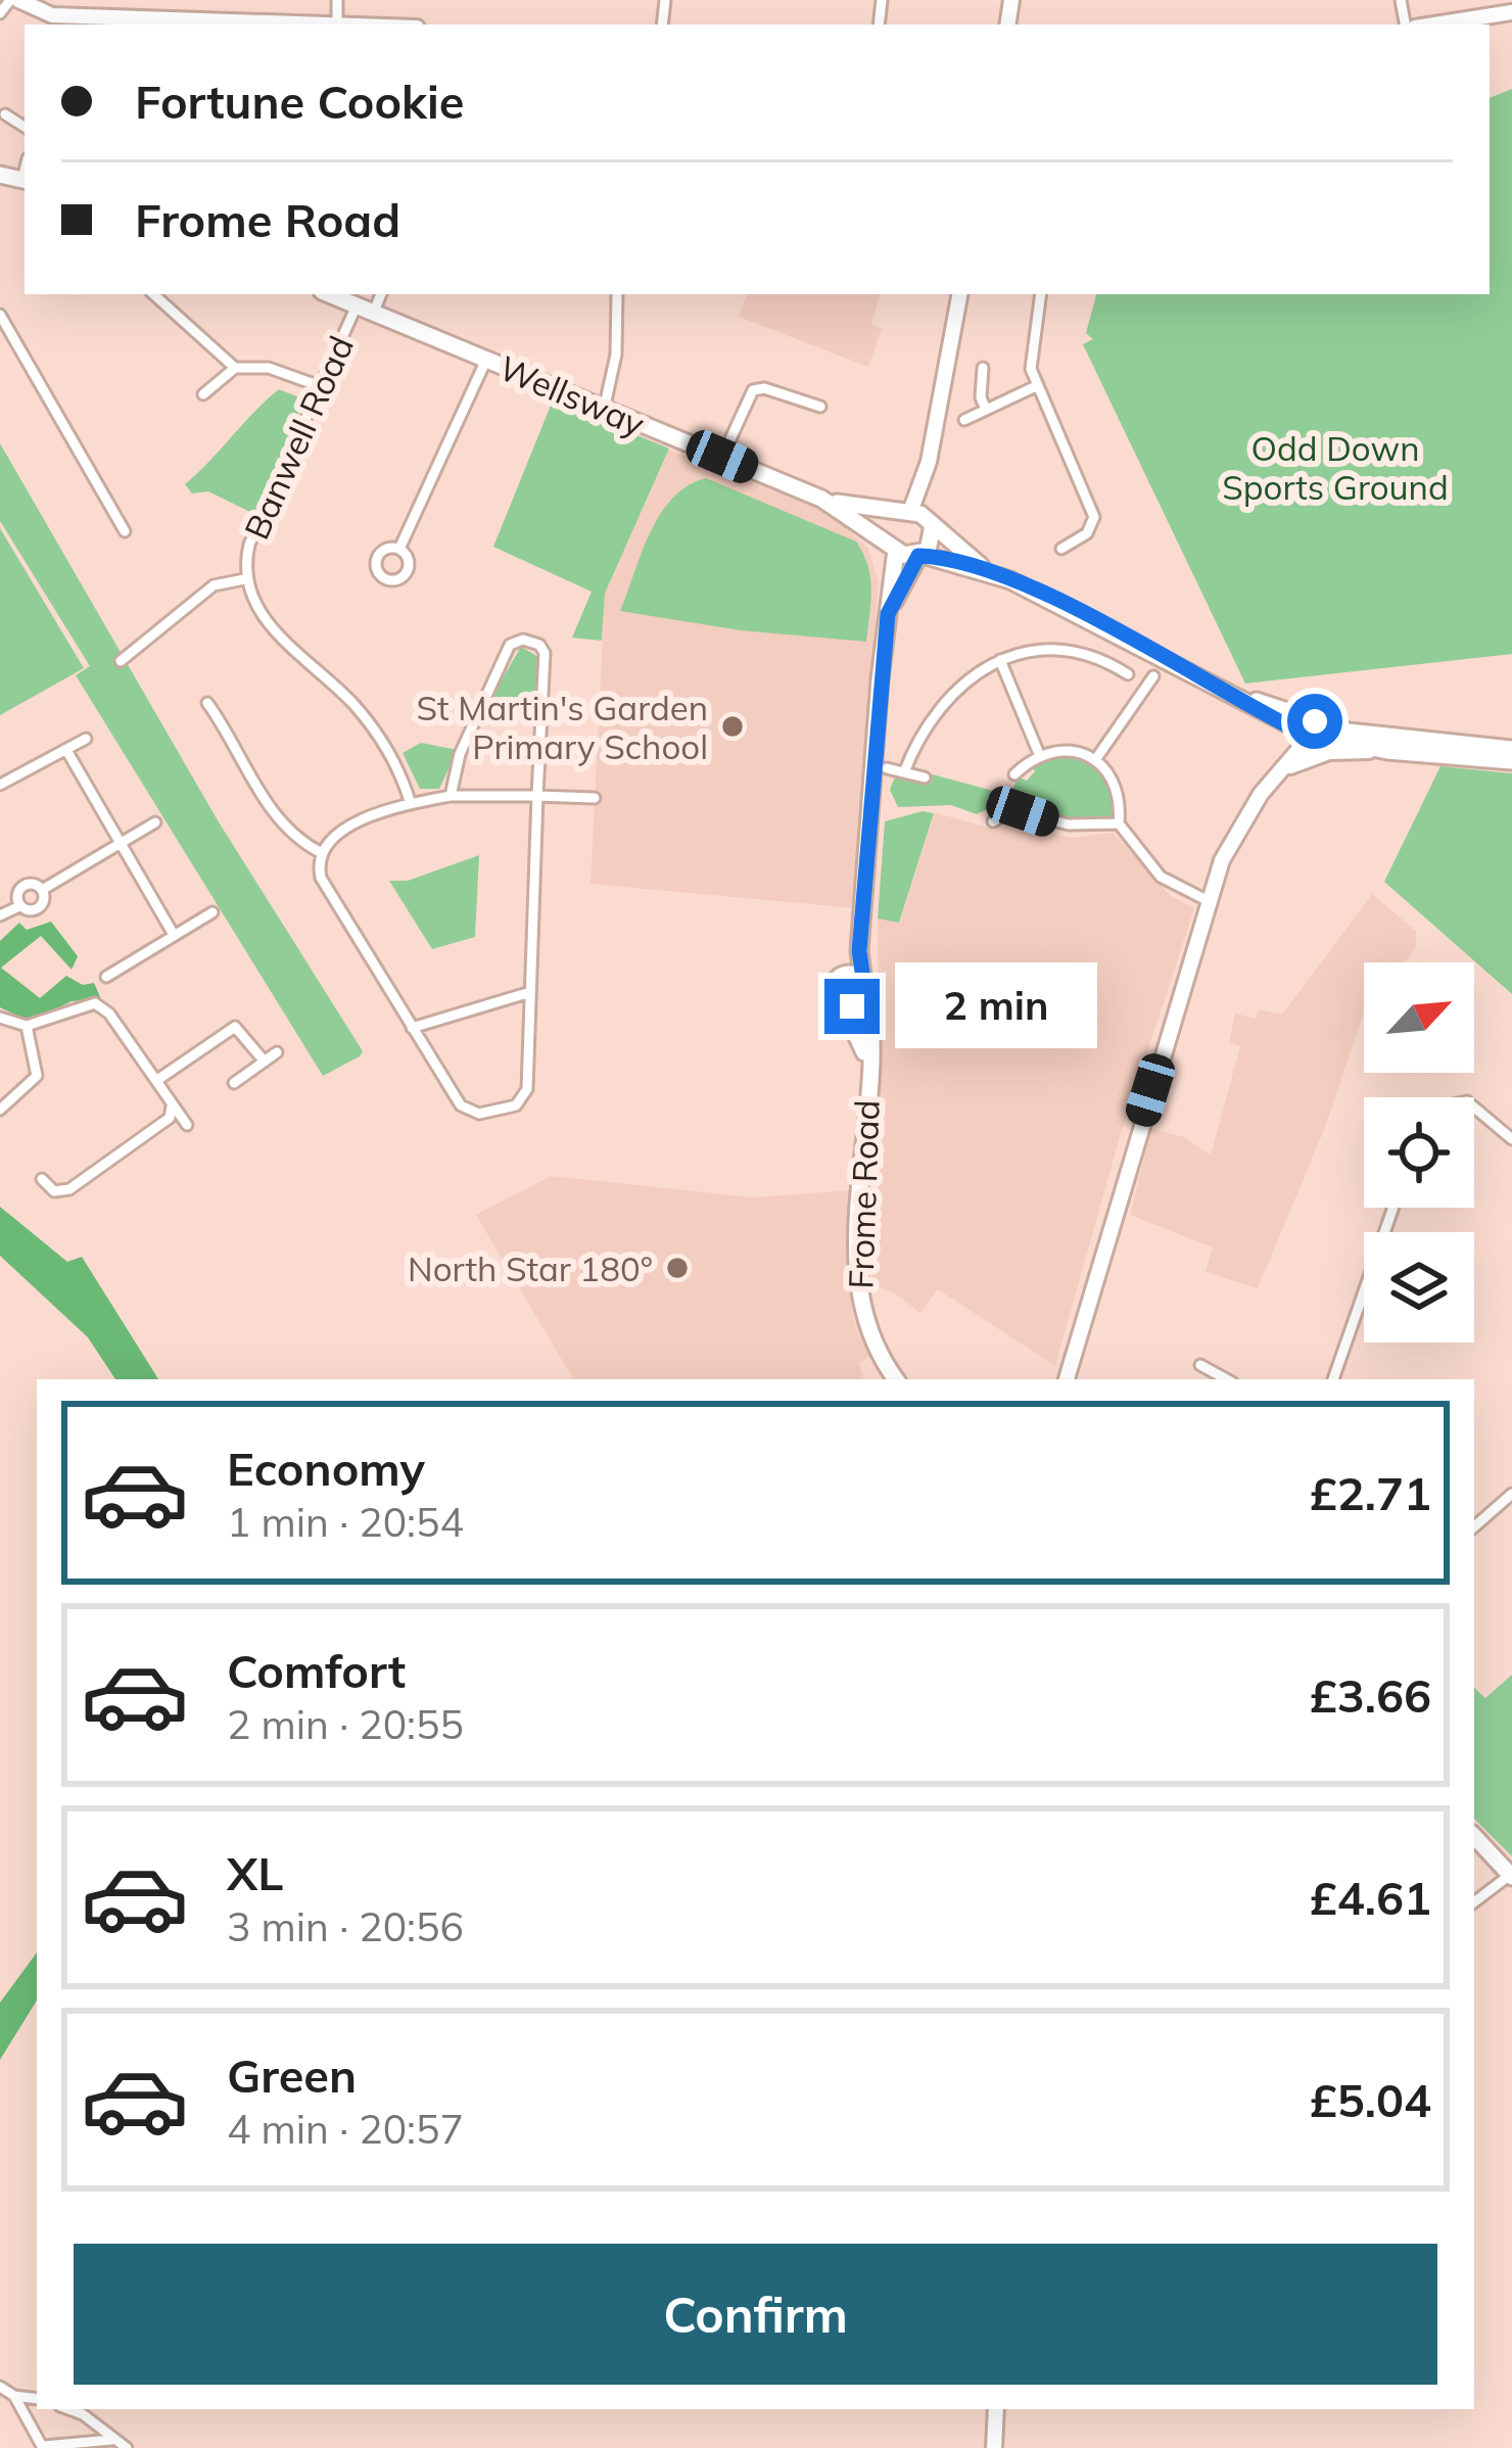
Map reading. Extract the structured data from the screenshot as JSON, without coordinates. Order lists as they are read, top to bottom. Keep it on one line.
{"streets":{"main road":["Wellsway","Frome Road"],"street":["Banwell Road"]},"crossings":[["Wellsway","Banwell Road"],["Wellsway","Frome Road"]],"parks":["Odd Down Sports Ground"],"places":["St Martin's Garden Primary School","North Star 180°"],"north":"top right","page":{"banner":["Fortune Cookie","Frome Road"],"bubble":"2 min","list":[{"name":"Economy","note":"1 min · 20:54","value":"£2.71"},{"name":"Comfort","note":"2 min · 20:55","value":"£3.66"},{"name":"XL","note":"3 min · 20:56","value":"£4.61"},{"name":"Green","note":"4 min · 20:57","value":"£5.04"}],"buttons":"Confirm"}}
